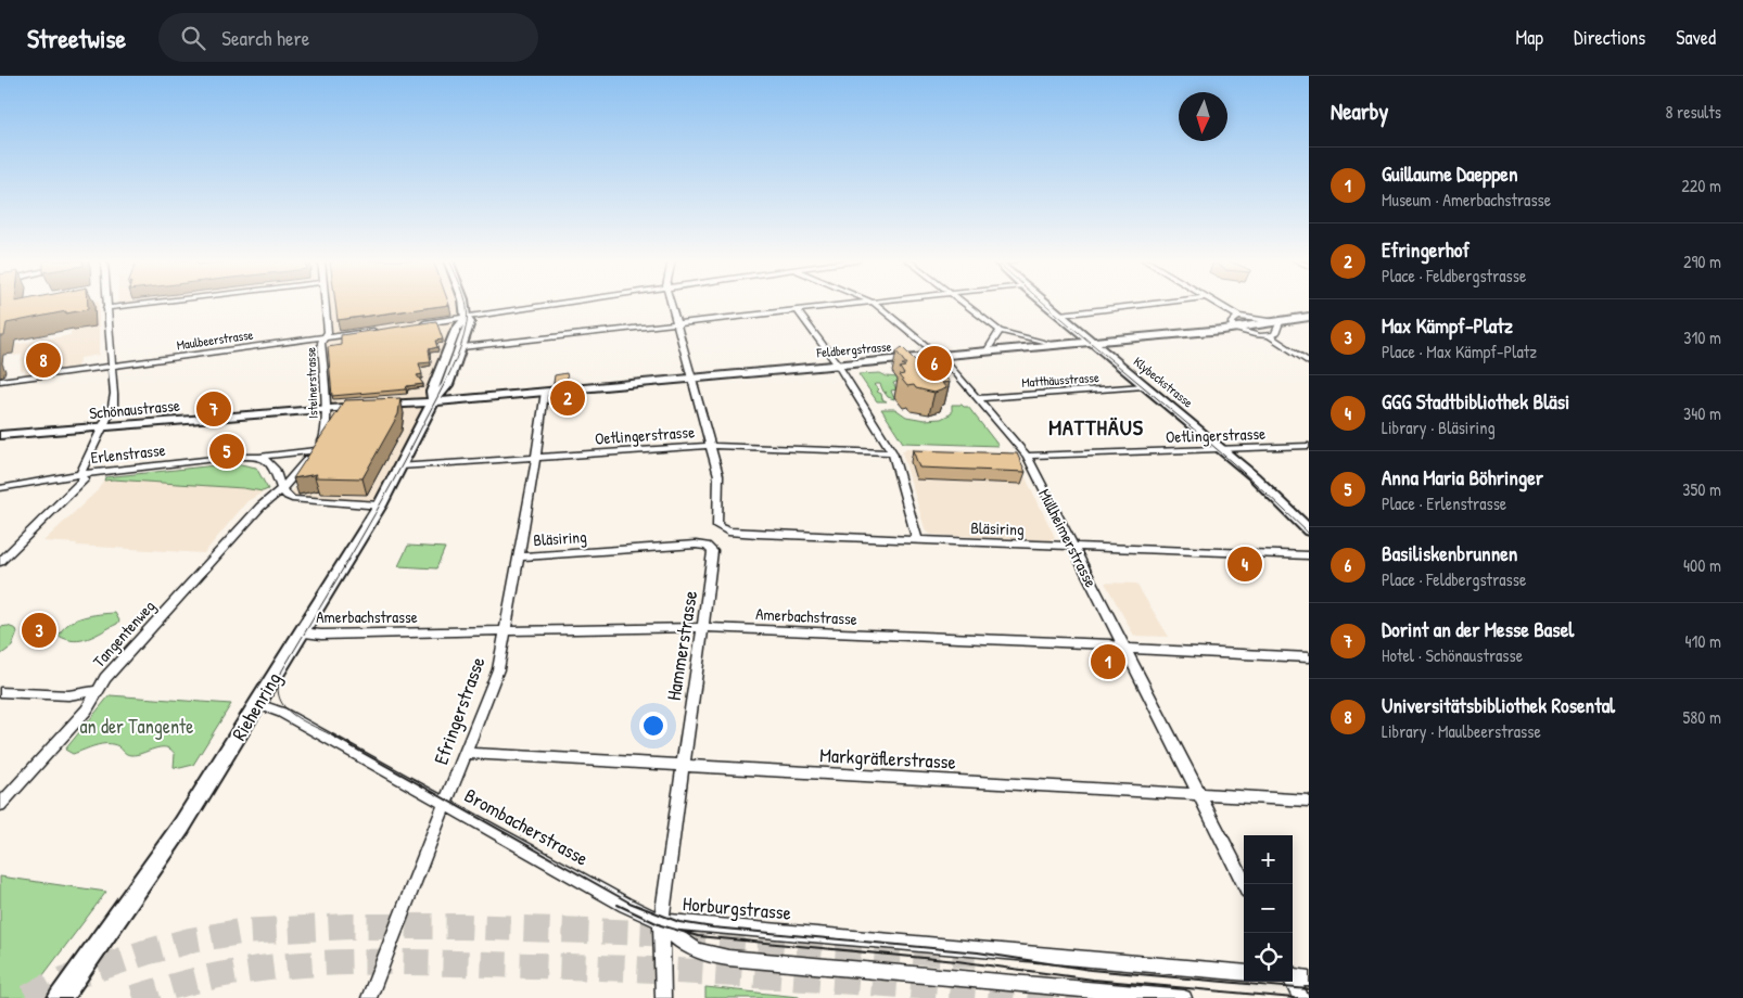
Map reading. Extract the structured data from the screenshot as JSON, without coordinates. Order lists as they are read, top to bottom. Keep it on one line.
{"streets":{"main road":["Feldbergstrasse","Klybeckstrasse","Schönaustrasse","Riehenring"],"street":["Maulbeerstrasse","Matthäusstrasse","Isteinerstrasse","Oetlingerstrasse","Erlenstrasse","Bläsiring","Müllheimerstrasse","Amerbachstrasse","Tangentenweg","Hammerstrasse","Efringerstrasse","Markgräflerstrasse","Brombacherstrasse","Horburgstrasse"]},"crossings":[["Maulbeerstrasse","Isteinerstrasse"],["Feldbergstrasse","Klybeckstrasse"],["Feldbergstrasse","Schönaustrasse"],["Feldbergstrasse","Müllheimerstrasse"],["Feldbergstrasse","Riehenring"],["Feldbergstrasse","Efringerstrasse"],["Matthäusstrasse","Klybeckstrasse"],["Matthäusstrasse","Müllheimerstrasse"],["Klybeckstrasse","Oetlingerstrasse"],["Isteinerstrasse","Schönaustrasse"],["Isteinerstrasse","Erlenstrasse"],["Isteinerstrasse","Tangentenweg"],["Schönaustrasse","Riehenring"],["Oetlingerstrasse","Bläsiring"],["Oetlingerstrasse","Müllheimerstrasse"],["Oetlingerstrasse","Riehenring"],["Oetlingerstrasse","Efringerstrasse"],["Bläsiring","Müllheimerstrasse"],["Bläsiring","Hammerstrasse"],["Bläsiring","Efringerstrasse"],["Müllheimerstrasse","Amerbachstrasse"],["Müllheimerstrasse","Markgräflerstrasse"],["Amerbachstrasse","Hammerstrasse"],["Amerbachstrasse","Riehenring"],["Amerbachstrasse","Efringerstrasse"],["Hammerstrasse","Markgräflerstrasse"],["Hammerstrasse","Brombacherstrasse"],["Hammerstrasse","Horburgstrasse"],["Riehenring","Brombacherstrasse"],["Efringerstrasse","Markgräflerstrasse"],["Efringerstrasse","Brombacherstrasse"],["Brombacherstrasse","Horburgstrasse"]],"districts":["MATTHÄUS"],"parks":["an der Tangente"],"north":"bottom","page":{"header":"Streetwise","search":"Search here","nav":["Map","Directions","Saved"],"heading":["Nearby","8 results"],"list":[{"mark":"1","name":"Guillaume Daeppen","note":"Museum · Amerbachstrasse","value":"220 m"},{"mark":"2","name":"Efringerhof","note":"Place · Feldbergstrasse","value":"290 m"},{"mark":"3","name":"Max Kämpf-Platz","note":"Place · Max Kämpf-Platz","value":"310 m"},{"mark":"4","name":"GGG Stadtbibliothek Bläsi","note":"Library · Bläsiring","value":"340 m"},{"mark":"5","name":"Anna Maria Böhringer","note":"Place · Erlenstrasse","value":"350 m"},{"mark":"6","name":"Basiliskenbrunnen","note":"Place · Feldbergstrasse","value":"400 m"},{"mark":"7","name":"Dorint an der Messe Basel","note":"Hotel · Schönaustrasse","value":"410 m"},{"mark":"8","name":"Universitätsbibliothek Rosental","note":"Library · Maulbeerstrasse","value":"580 m"}],"pins":["8","6","2","7","5","4","3","1"],"map_buttons":["+","−"]}}
